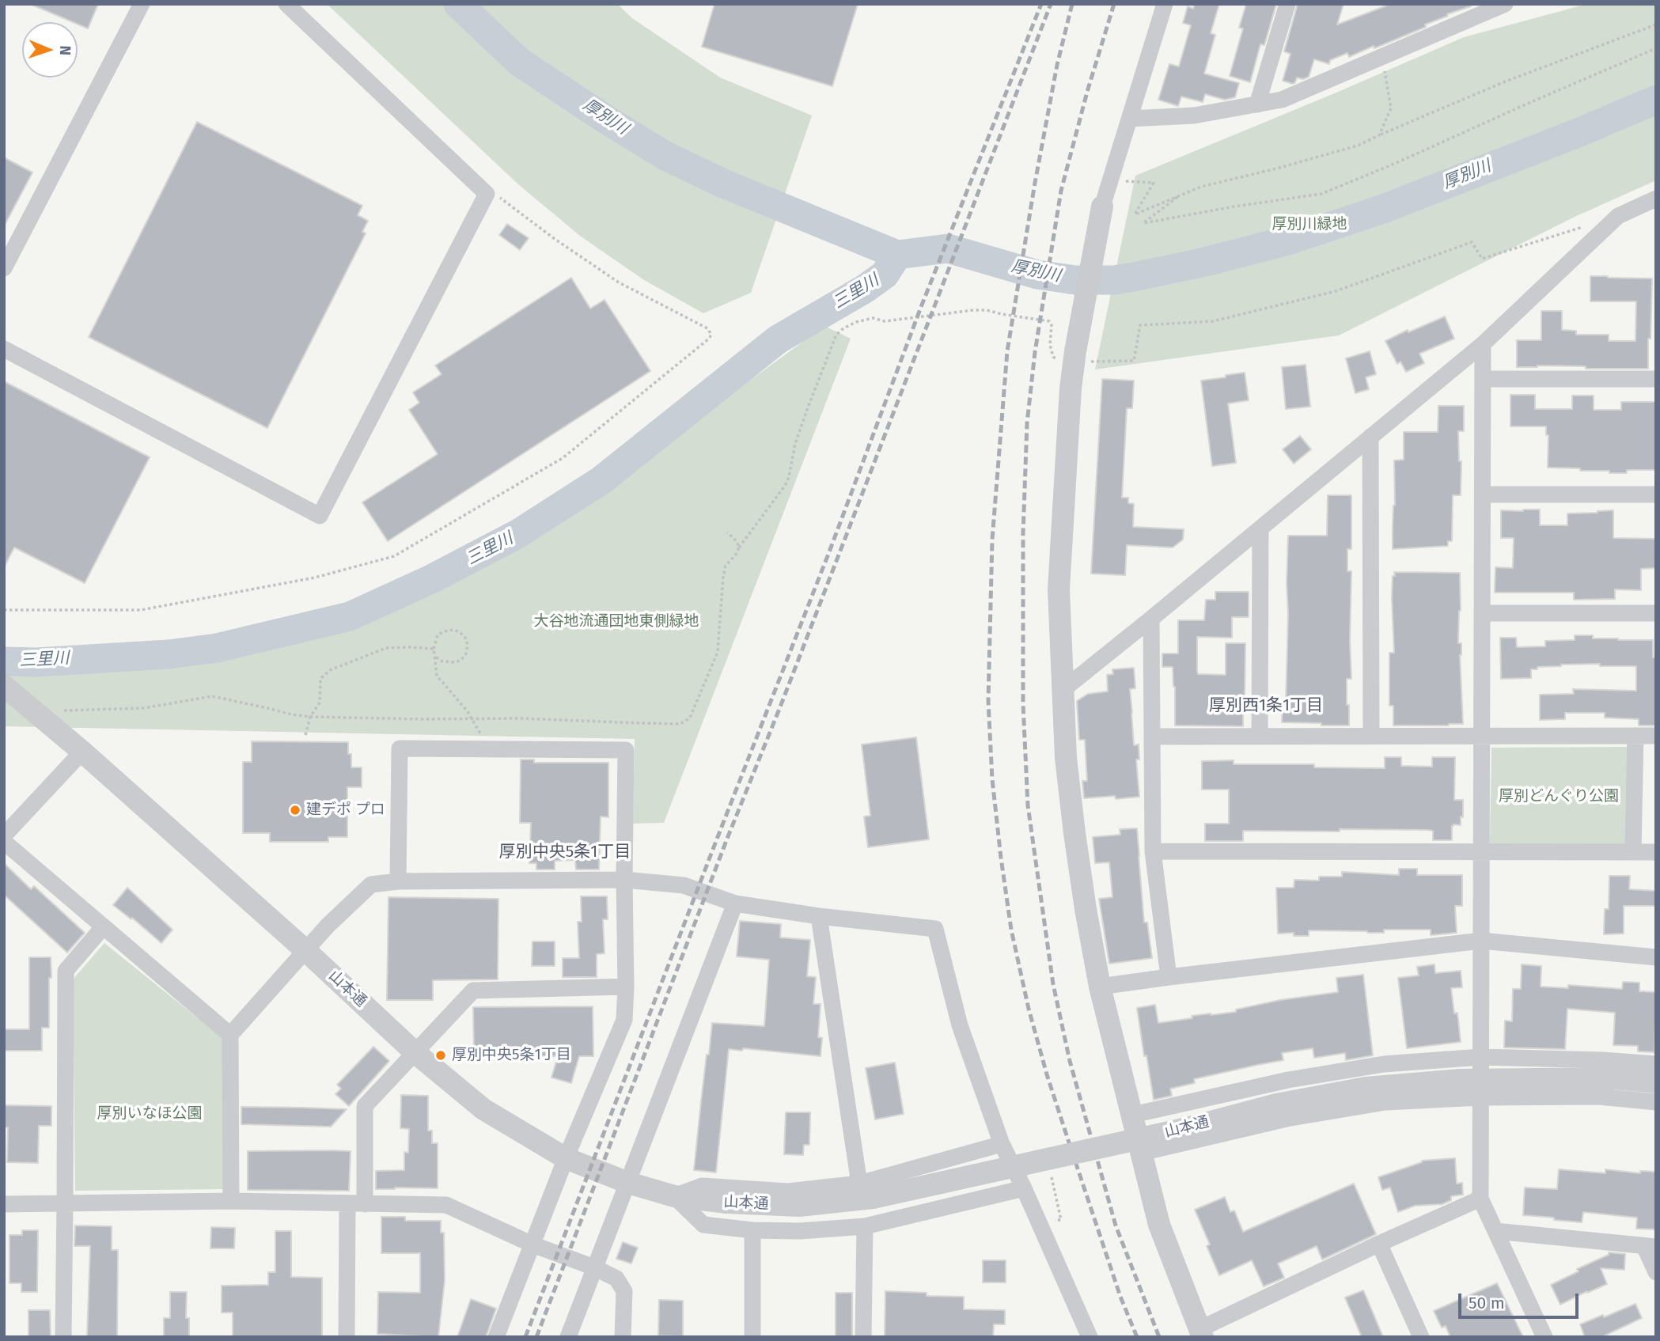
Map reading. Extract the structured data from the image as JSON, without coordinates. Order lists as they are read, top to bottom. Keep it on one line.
{"streets":{"street":["山本通"]},"districts":["厚別西1条1丁目","厚別中央5条1丁目"],"water":["厚別川","三里川"],"parks":["厚別川緑地","大谷地流通団地東側緑地","厚別どんぐり公園","厚別いなほ公園"],"places":["建デポ プロ","厚別中央5条1丁目"],"scale_bar":"50 m","north":"right"}
